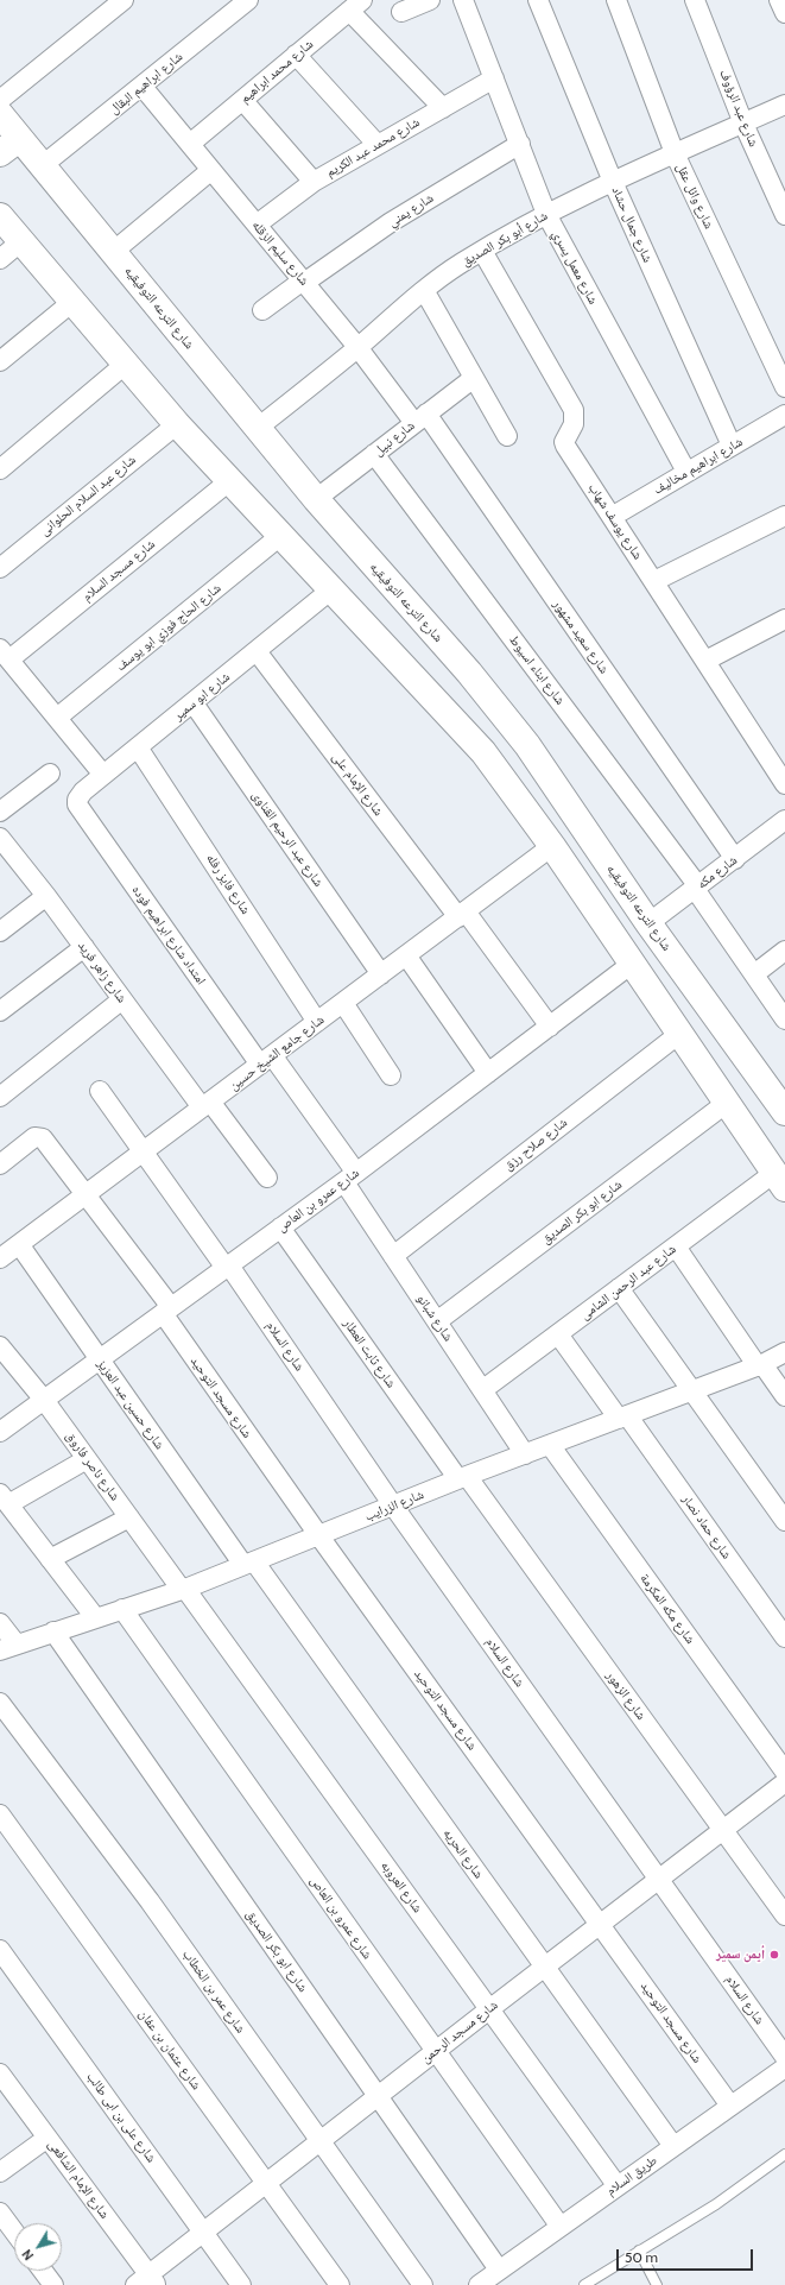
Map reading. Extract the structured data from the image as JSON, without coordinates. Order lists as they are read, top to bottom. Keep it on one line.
{"streets":{"main road":["شارع الترعه التوفيقيه"],"street":["شارع محمد ابراهيم","شارع ابراهيم البقال","شارع عبد الرؤوف","شارع محمد عبد الكريم","شارع وائل عقل","شارع يمني","شارع جمال حشاد","شارع أبو بكر الصديق","شارع سليم الزقله","شارع معمل يسري","شارع نبيل","شارع ابراهيم مخاليف","شارع عبد السلام الحلوانى","شارع يوسف شهاب","شارع مسجد السلام","شارع الحاج فوزي ابو يوسف","شارع سعيد مشهور","شارع ابناء اسيوط","شارع ابو سمير","شارع الإمام على","شارع عبد الرحيم القناوى","شارع مكه","شارع فايز رفله","امتداد شارع ابراهيم فوده","شارع زاهر فريد","شارع جامع الشيخ حسين","شارع صلاح رزق","شارع عمرو بن العاص","شارع ابو بكر الصديق","شارع عبد الرحمن الشامى","شارع شبانو","شارع السلام","شارع ثابت العطار","شارع مسجد التوحيد","شارع حسين عبد العزيز","شارع ناصر فاروق","شارع الزرايب","شارع حماد نصار","شارع مكه المكرمة","شارع الزهور","شارع الحريه","شارع العروبه","شارع عمر بن الخطاب","شارع مسجد الرحمن","شارع عثمان بن عفان","شارع على بن ابى طالب","طريق السلام","شارع الإمام الشافعى"]},"crossings":[["شارع محمد ابراهيم","شارع سليم الزقله"],["شارع ابراهيم البقال","شارع سليم الزقله"],["شارع ابراهيم البقال","شارع الترعه التوفيقيه"],["شارع عبد الرؤوف","شارع أبو بكر الصديق"],["شارع محمد عبد الكريم","شارع سليم الزقله"],["شارع محمد عبد الكريم","شارع معمل يسري"],["شارع وائل عقل","شارع أبو بكر الصديق"],["شارع يمني","شارع سليم الزقله"],["شارع يمني","شارع معمل يسري"],["شارع جمال حشاد","شارع أبو بكر الصديق"],["شارع جمال حشاد","شارع ابراهيم مخاليف"],["شارع أبو بكر الصديق","شارع سليم الزقله"],["شارع أبو بكر الصديق","شارع معمل يسري"],["شارع أبو بكر الصديق","شارع الترعه التوفيقيه"],["شارع أبو بكر الصديق","شارع يوسف شهاب"],["شارع سليم الزقله","شارع نبيل"],["شارع سليم الزقله","شارع سعيد مشهور"],["شارع معمل يسري","شارع ابراهيم مخاليف"],["شارع الترعه التوفيقيه","شارع نبيل"],["شارع الترعه التوفيقيه","شارع مكه"],["شارع نبيل","شارع سعيد مشهور"],["شارع نبيل","شارع ابناء اسيوط"],["شارع ابراهيم مخاليف","شارع يوسف شهاب"],["شارع سعيد مشهور","شارع مكه"],["شارع ابناء اسيوط","شارع مكه"],["شارع ابو سمير","شارع الإمام على"],["شارع ابو سمير","شارع عبد الرحيم القناوى"],["شارع ابو سمير","شارع فايز رفله"],["شارع ابو سمير","امتداد شارع ابراهيم فوده"],["شارع الإمام على","شارع جامع الشيخ حسين"],["شارع الإمام على","شارع عمرو بن العاص"],["شارع عبد الرحيم القناوى","شارع جامع الشيخ حسين"],["شارع فايز رفله","شارع جامع الشيخ حسين"],["امتداد شارع ابراهيم فوده","شارع جامع الشيخ حسين"],["امتداد شارع ابراهيم فوده","شارع عمرو بن العاص"],["امتداد شارع ابراهيم فوده","شارع شبانو"],["شارع زاهر فريد","شارع جامع الشيخ حسين"],["شارع جامع الشيخ حسين","شارع مسجد التوحيد"],["شارع جامع الشيخ حسين","شارع حسين عبد العزيز"],["شارع صلاح رزق","شارع شبانو"],["شارع عمرو بن العاص","شارع شبانو"],["شارع عمرو بن العاص","شارع السلام"],["شارع عمرو بن العاص","شارع ثابت العطار"],["شارع عمرو بن العاص","شارع مسجد التوحيد"],["شارع عمرو بن العاص","شارع حسين عبد العزيز"],["شارع عمرو بن العاص","شارع ناصر فاروق"],["شارع عمرو بن العاص","شارع الزرايب"],["شارع عمرو بن العاص","شارع مسجد الرحمن"],["شارع عمرو بن العاص","طريق السلام"],["شارع ابو بكر الصديق","شارع شبانو"],["شارع ابو بكر الصديق","شارع الزرايب"],["شارع ابو بكر الصديق","شارع مسجد الرحمن"],["شارع ابو بكر الصديق","طريق السلام"],["شارع عبد الرحمن الشامى","شارع شبانو"],["شارع عبد الرحمن الشامى","شارع حماد نصار"],["شارع شبانو","شارع الزرايب"],["شارع السلام","شارع الزرايب"],["شارع السلام","شارع مسجد الرحمن"],["شارع ثابت العطار","شارع الزرايب"],["شارع ثابت العطار","شارع الزهور"],["شارع مسجد التوحيد","شارع الزرايب"],["شارع مسجد التوحيد","شارع مسجد الرحمن"],["شارع مسجد التوحيد","طريق السلام"],["شارع حسين عبد العزيز","شارع الزرايب"],["شارع حسين عبد العزيز","شارع الحريه"],["شارع ناصر فاروق","شارع الزرايب"],["شارع ناصر فاروق","شارع العروبه"],["شارع الزرايب","شارع حماد نصار"],["شارع الزرايب","شارع مكه المكرمة"],["شارع الزرايب","شارع الزهور"],["شارع الزرايب","شارع الحريه"],["شارع الزرايب","شارع العروبه"],["شارع الزهور","شارع مسجد الرحمن"],["شارع الحريه","شارع مسجد الرحمن"],["شارع الحريه","طريق السلام"],["شارع العروبه","شارع مسجد الرحمن"],["شارع العروبه","طريق السلام"],["شارع عمر بن الخطاب","شارع مسجد الرحمن"],["شارع مسجد الرحمن","شارع عثمان بن عفان"],["شارع مسجد الرحمن","شارع على بن ابى طالب"],["شارع مسجد الرحمن","شارع الإمام الشافعى"]],"places":["أيمن سمير"],"scale_bar":"50 m","north":"bottom left"}
